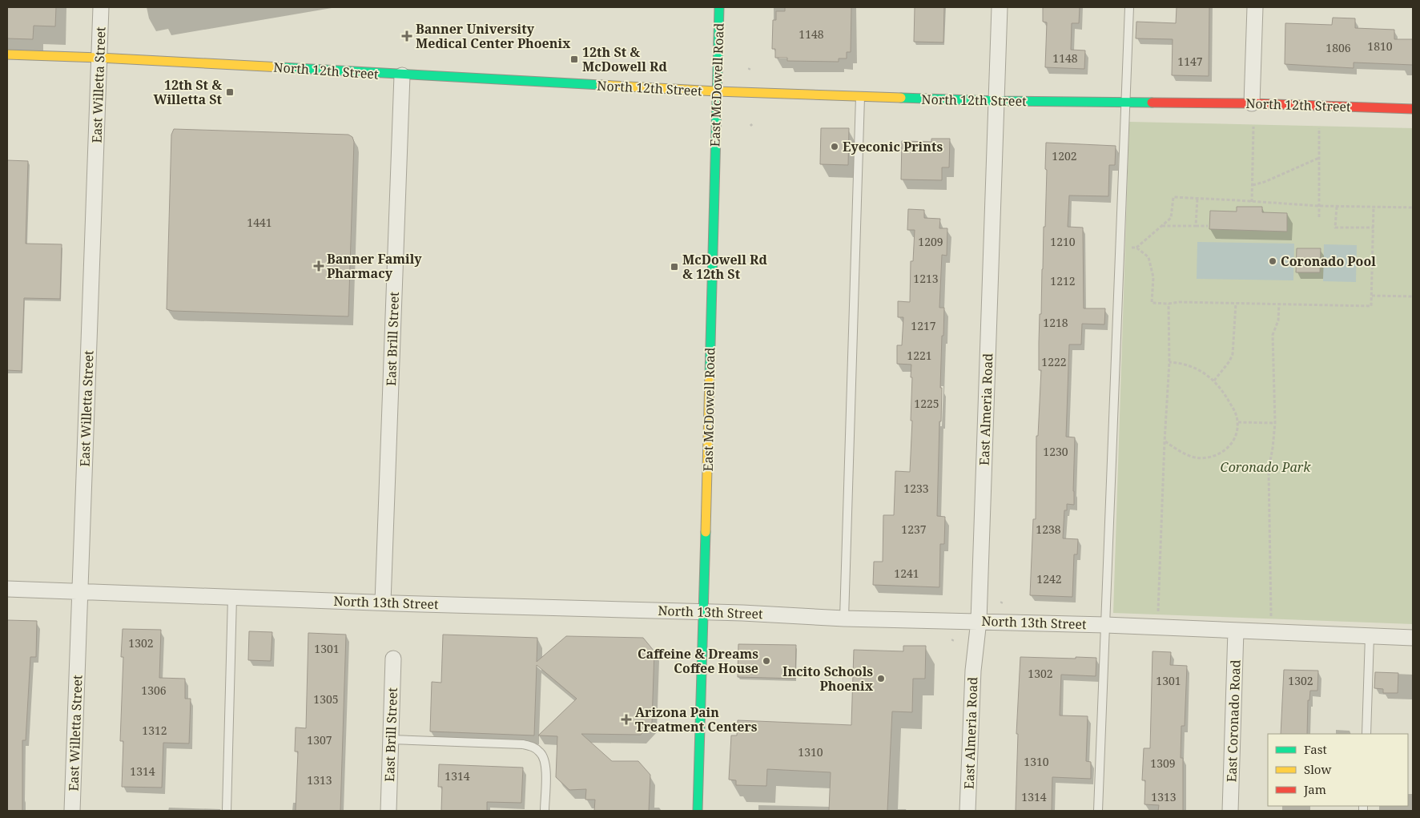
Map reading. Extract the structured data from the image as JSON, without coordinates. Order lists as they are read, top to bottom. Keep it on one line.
{"streets":{"street":["North 12th Street","East Willetta Street","East McDowell Road","East Brill Street","East Almeria Road","North 13th Street","East Coronado Road"]},"crossings":[["North 12th Street","East Willetta Street"],["North 12th Street","East McDowell Road"],["North 12th Street","East Brill Street"],["North 12th Street","East Almeria Road"],["East Willetta Street","North 13th Street"],["East McDowell Road","North 13th Street"],["East Brill Street","North 13th Street"],["East Almeria Road","North 13th Street"],["North 13th Street","East Coronado Road"]],"parks":["Coronado Park"],"places":{"health":["Banner University Medical Center Phoenix","Banner Family Pharmacy","Arizona Pain Treatment Centers"],"transit":["12th St & McDowell Rd","12th St & Willetta St","McDowell Rd & 12th St"],"other":["Eyeconic Prints","Coronado Pool","Caffeine & Dreams Coffee House","Incito Schools Phoenix"]},"house_numbers":["1148","1810","1806","1148","1147","1202","1441","1209","1210","1213","1212","1218","1217","1221","1222","1225","1230","1233","1237","1238","1241","1242","1302","1301","1302","1301","1302","1306","1305","1312","1307","1310","1310","1309","1314","1314","1313","1314","1313"],"legend":["Fast","Slow","Jam"]}
